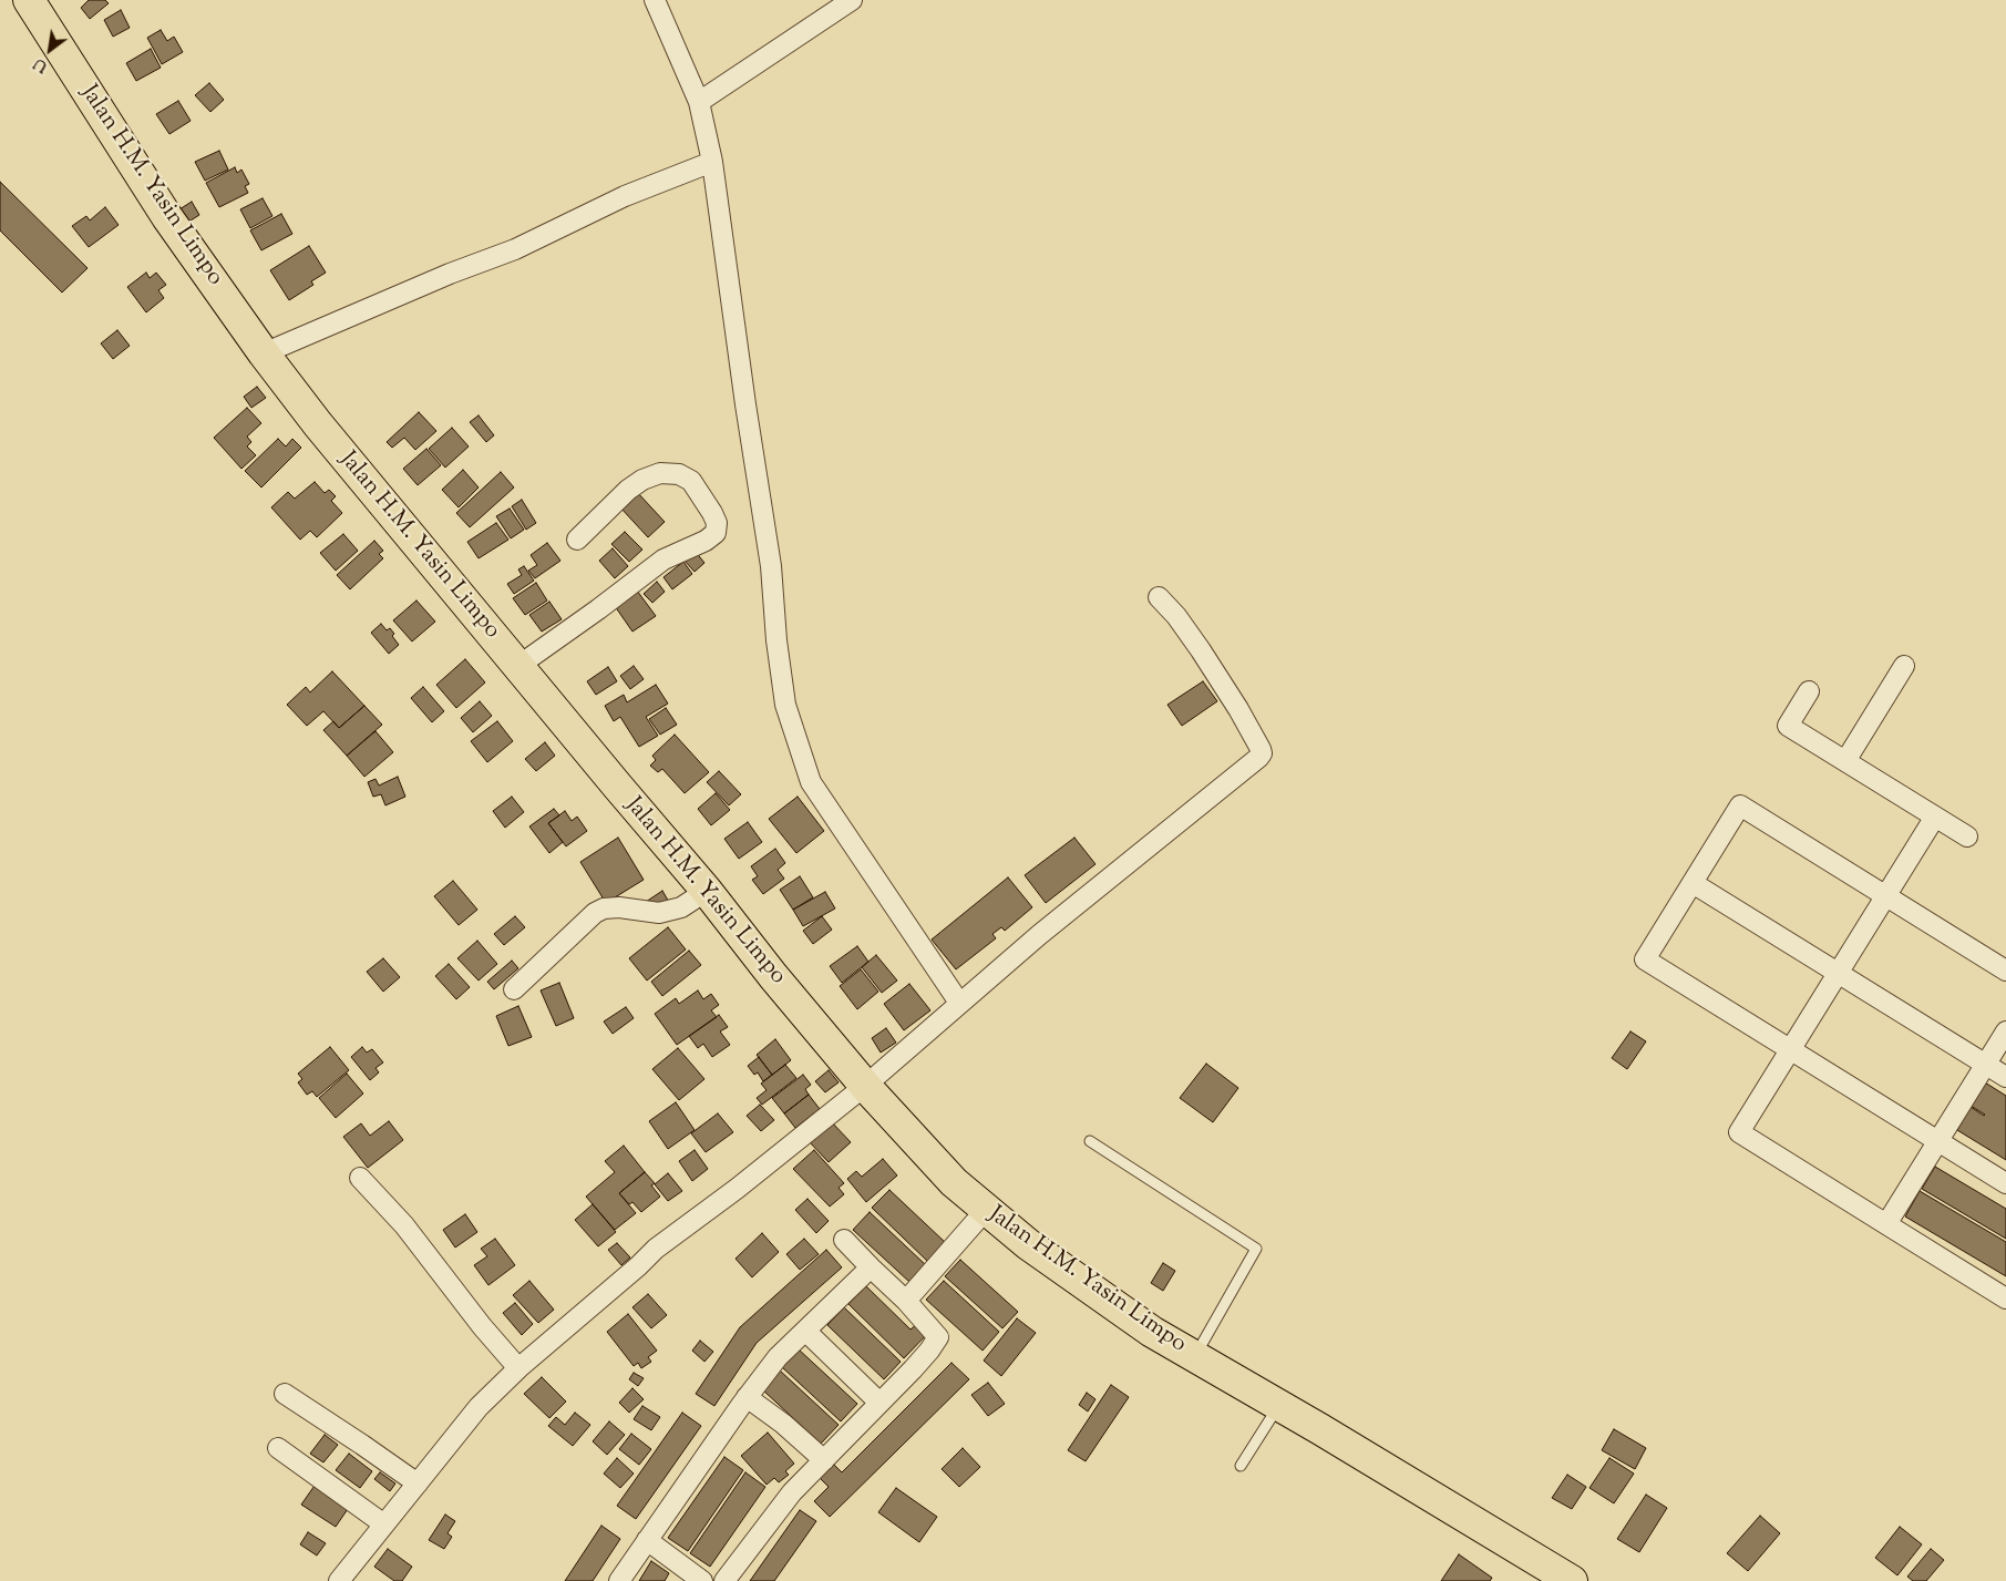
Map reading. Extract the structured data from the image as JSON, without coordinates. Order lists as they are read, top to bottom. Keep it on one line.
{"streets":{"main road":["Jalan H.M. Yasin Limpo"]},"north":"bottom left"}
